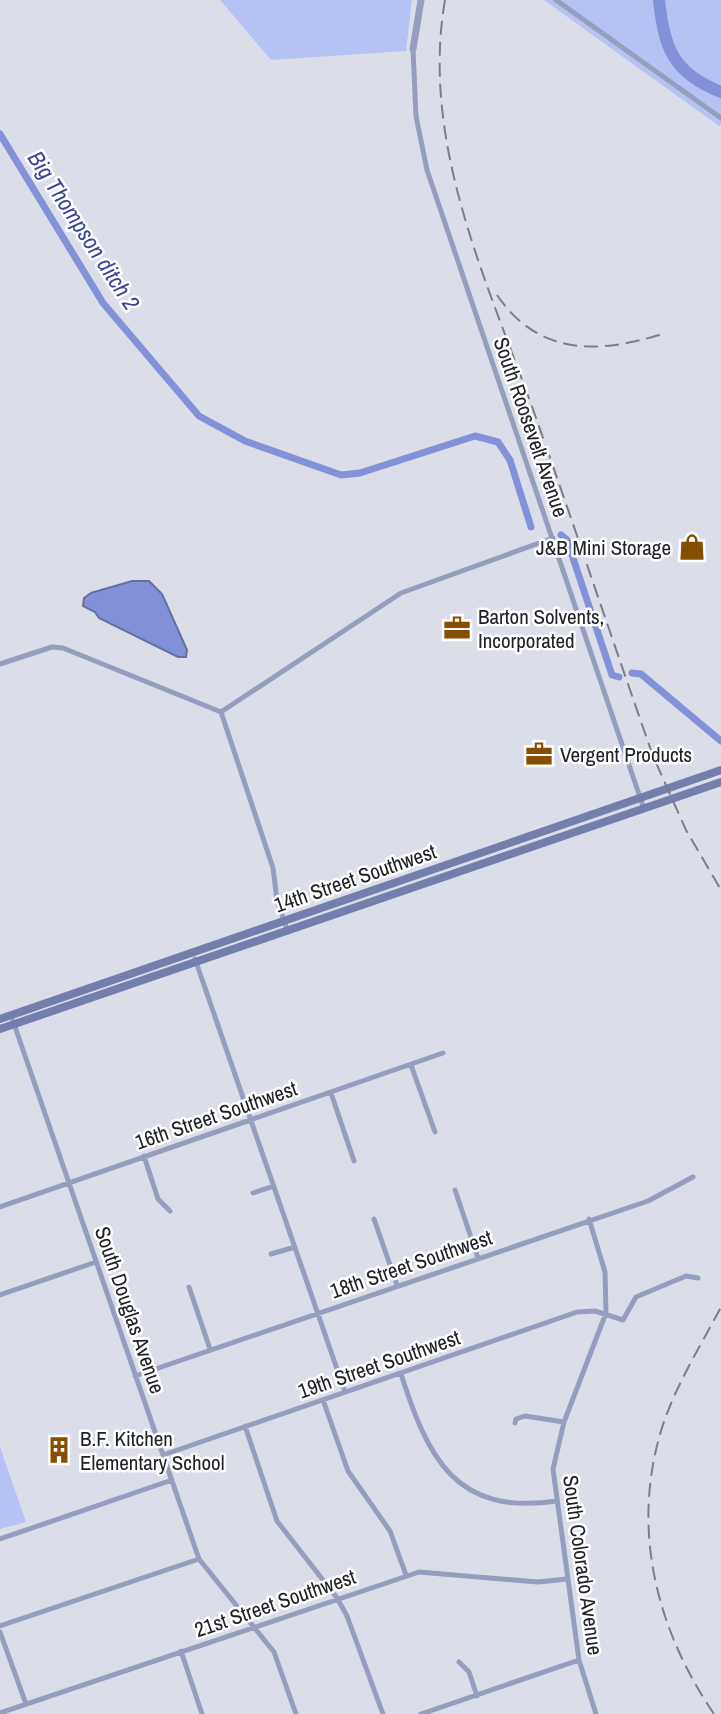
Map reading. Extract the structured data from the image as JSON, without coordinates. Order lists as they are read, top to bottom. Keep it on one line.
{"streets":{"main road":["14th Street Southwest"],"street":["South Roosevelt Avenue","16th Street Southwest","18th Street Southwest","South Douglas Avenue","19th Street Southwest","South Colorado Avenue","21st Street Southwest"]},"crossings":[["South Roosevelt Avenue","14th Street Southwest"],["14th Street Southwest","South Douglas Avenue"],["16th Street Southwest","South Douglas Avenue"],["18th Street Southwest","South Douglas Avenue"],["18th Street Southwest","South Colorado Avenue"],["South Douglas Avenue","19th Street Southwest"],["South Douglas Avenue","21st Street Southwest"],["19th Street Southwest","South Colorado Avenue"],["South Colorado Avenue","21st Street Southwest"]],"water":["Big Thompson ditch 2"],"places":{"shop":["J&B Mini Storage"],"office":["Barton Solvents, Incorporated","Vergent Products"],"building":["B.F. Kitchen Elementary School"]}}
